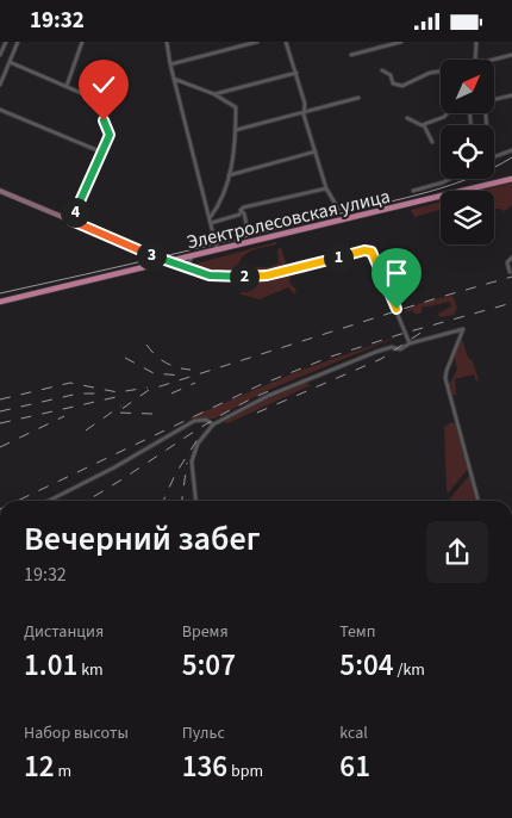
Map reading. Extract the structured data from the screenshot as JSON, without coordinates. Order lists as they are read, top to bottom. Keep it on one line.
{"streets":{"main road":["Электролесовская улица"]},"north":"top right","page":{"status":"19:32","pins":["4","3","1","2"],"heading":["Вечерний забег","19:32"],"stats":[["Дистанция","1.01 km"],["Время","5:07"],["Темп","5:04 /km"],["Набор высоты","12 m"],["Пульс","136 bpm"],["kcal","61"]]}}
